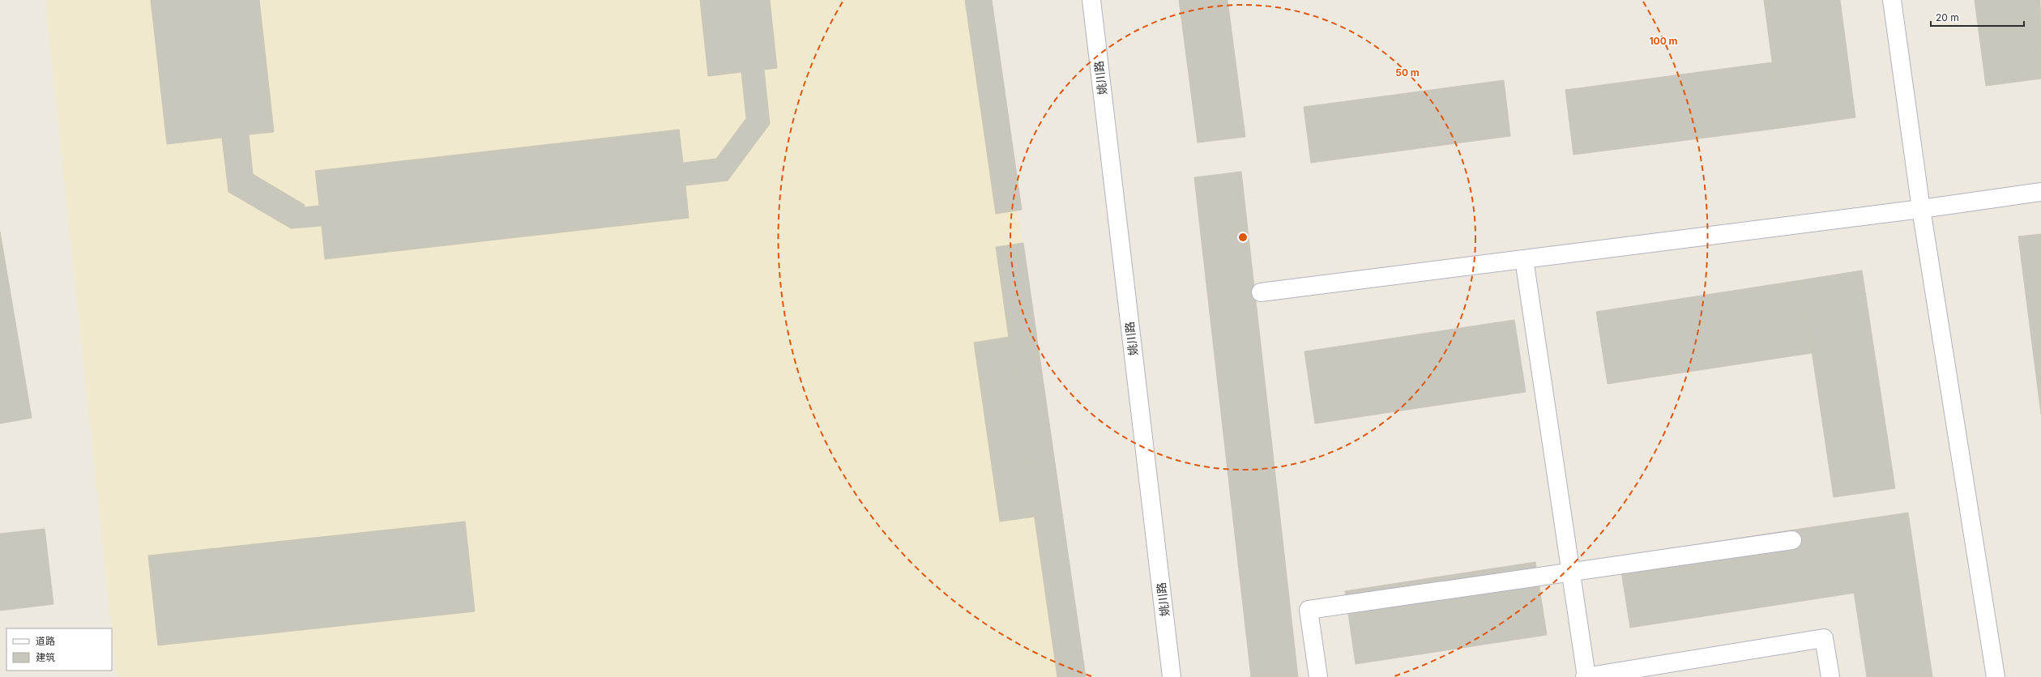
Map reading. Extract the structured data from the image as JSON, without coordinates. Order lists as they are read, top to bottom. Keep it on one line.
{"streets":{"street":["姚川路"]},"legend":["道路","建筑"],"scale_bar":"20 m","rings":["100 m","50 m"]}
